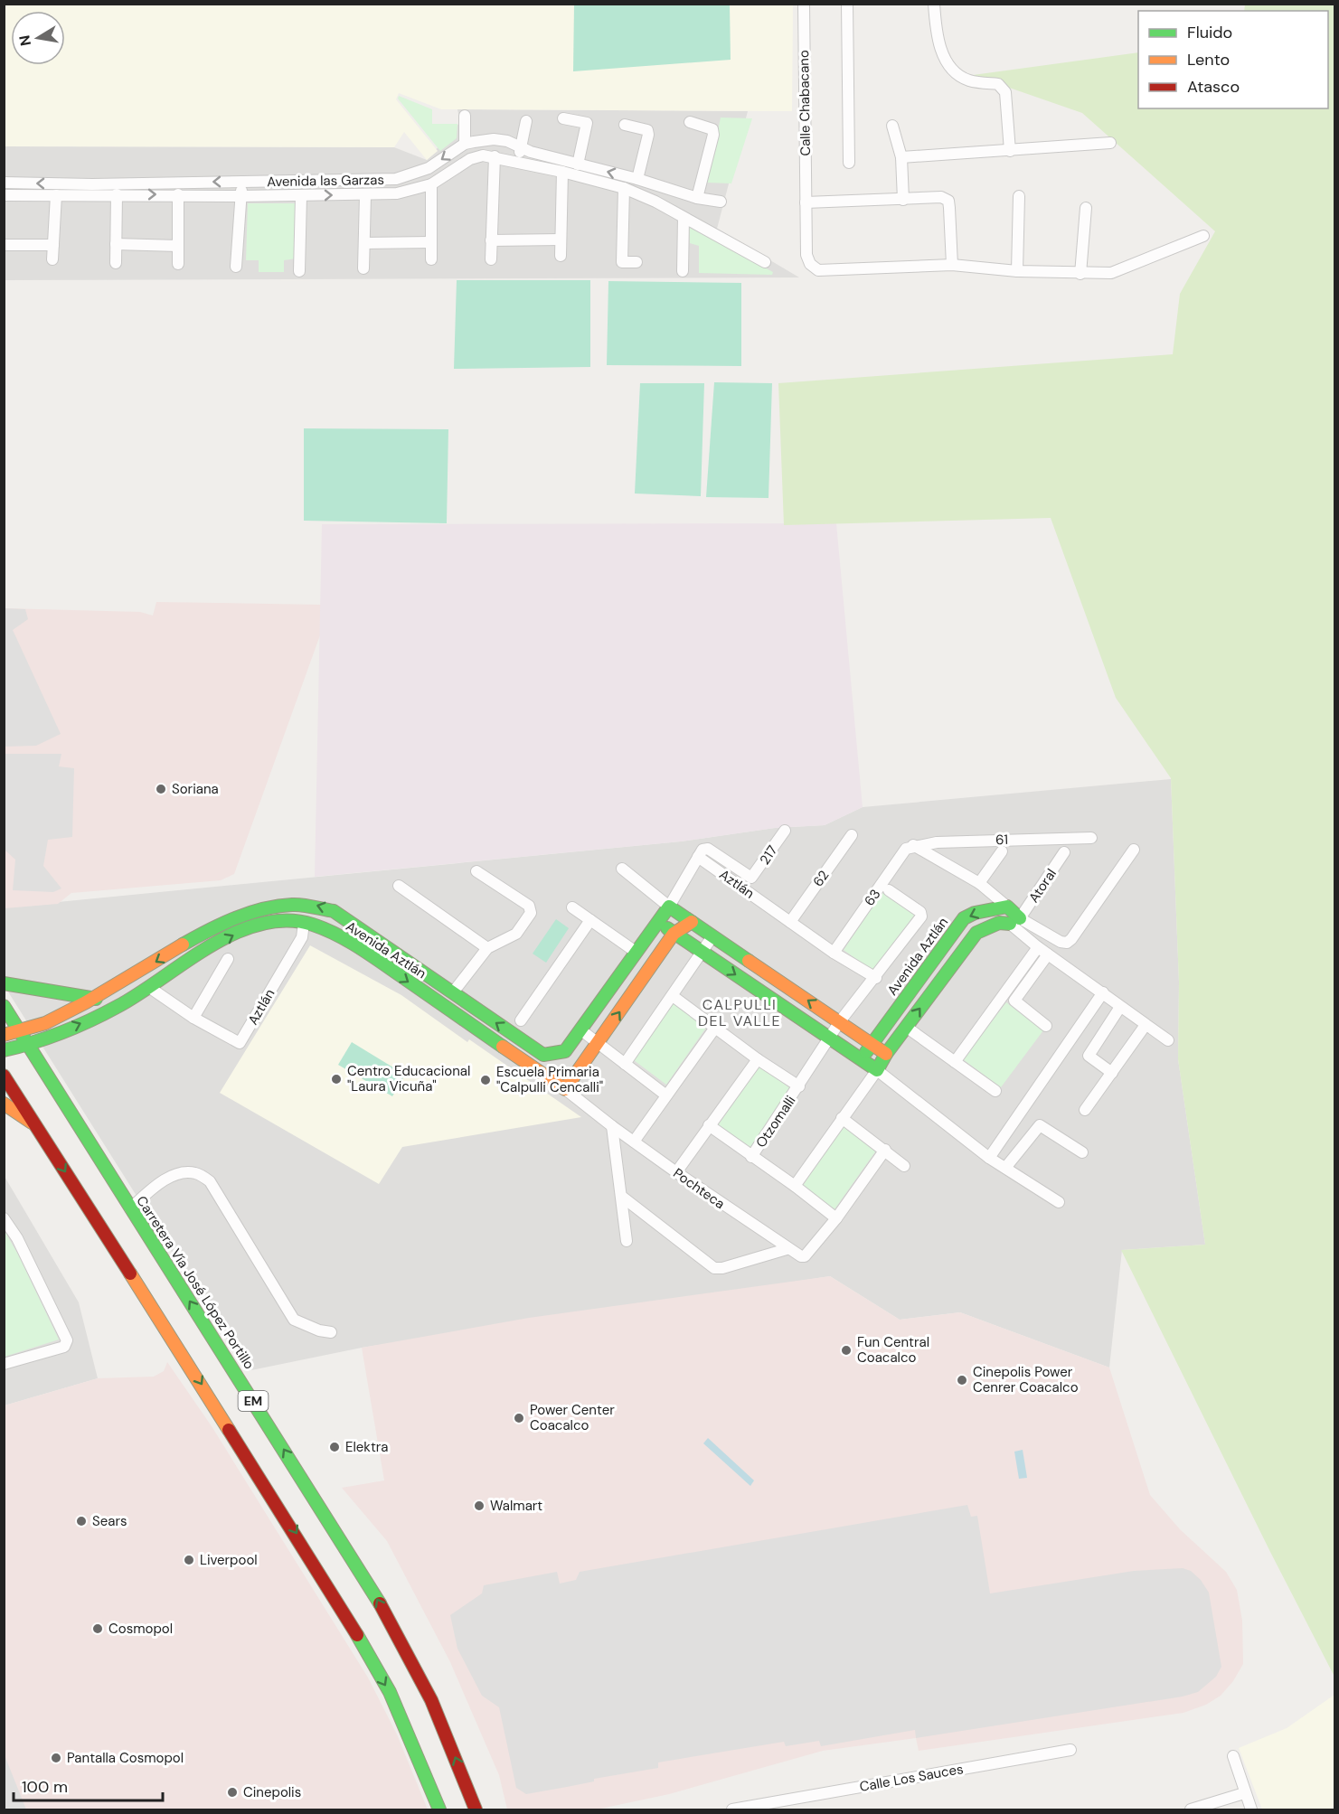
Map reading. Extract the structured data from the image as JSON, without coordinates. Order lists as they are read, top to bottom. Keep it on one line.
{"streets":{"street":["Calle Chabacano","Avenida las Garzas","61","217","62","Aztlán","Atoral","63","Avenida Aztlán","Otzomalli","Pochteca","Carretera Vía José López Portillo","EM","Calle Los Sauces"]},"crossings":[["61","63"],["217","Aztlán"],["62","Aztlán"],["Aztlán","63"],["Aztlán","Avenida Aztlán"],["Avenida Aztlán","Pochteca"],["Avenida Aztlán","Carretera Vía José López Portillo"],["Otzomalli","Pochteca"]],"districts":["CALPULLI DEL VALLE"],"places":["Soriana","Centro Educacional \"Laura Vicuña\"","Escuela Primaria \"Calpulli Cencalli\"","Fun Central Coacalco","Cinepolis Power Cenrer Coacalco","Power Center Coacalco","Elektra","Walmart","Sears","Liverpool","Cosmopol","Pantalla Cosmopol","Cinepolis"],"legend":["Fluido","Lento","Atasco"],"scale_bar":"100 m","north":"left"}
